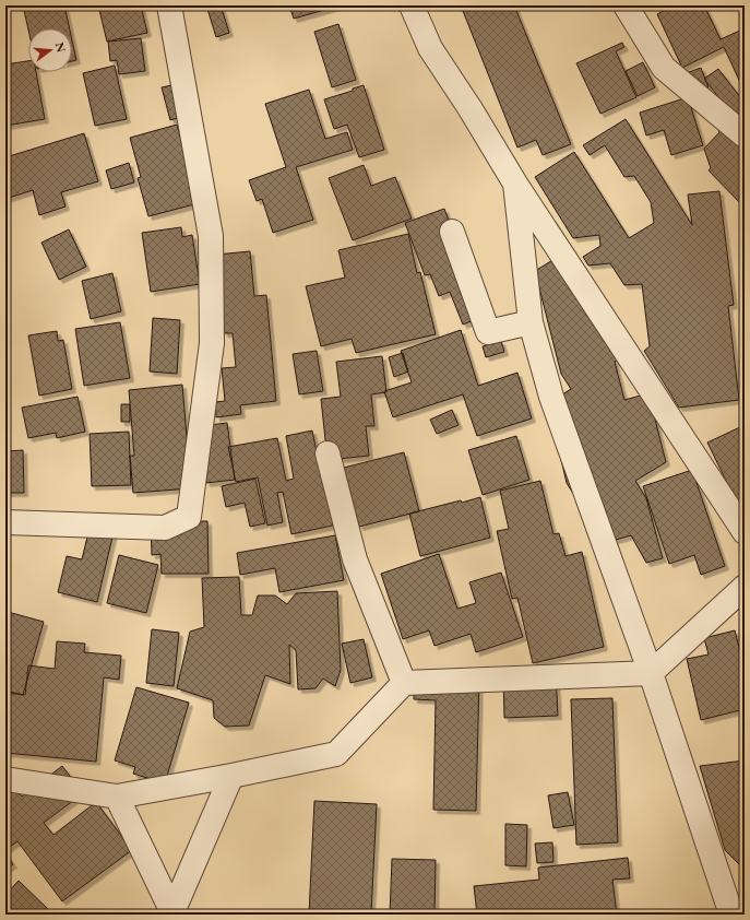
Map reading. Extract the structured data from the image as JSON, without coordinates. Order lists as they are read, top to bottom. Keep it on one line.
{"north":"right"}
